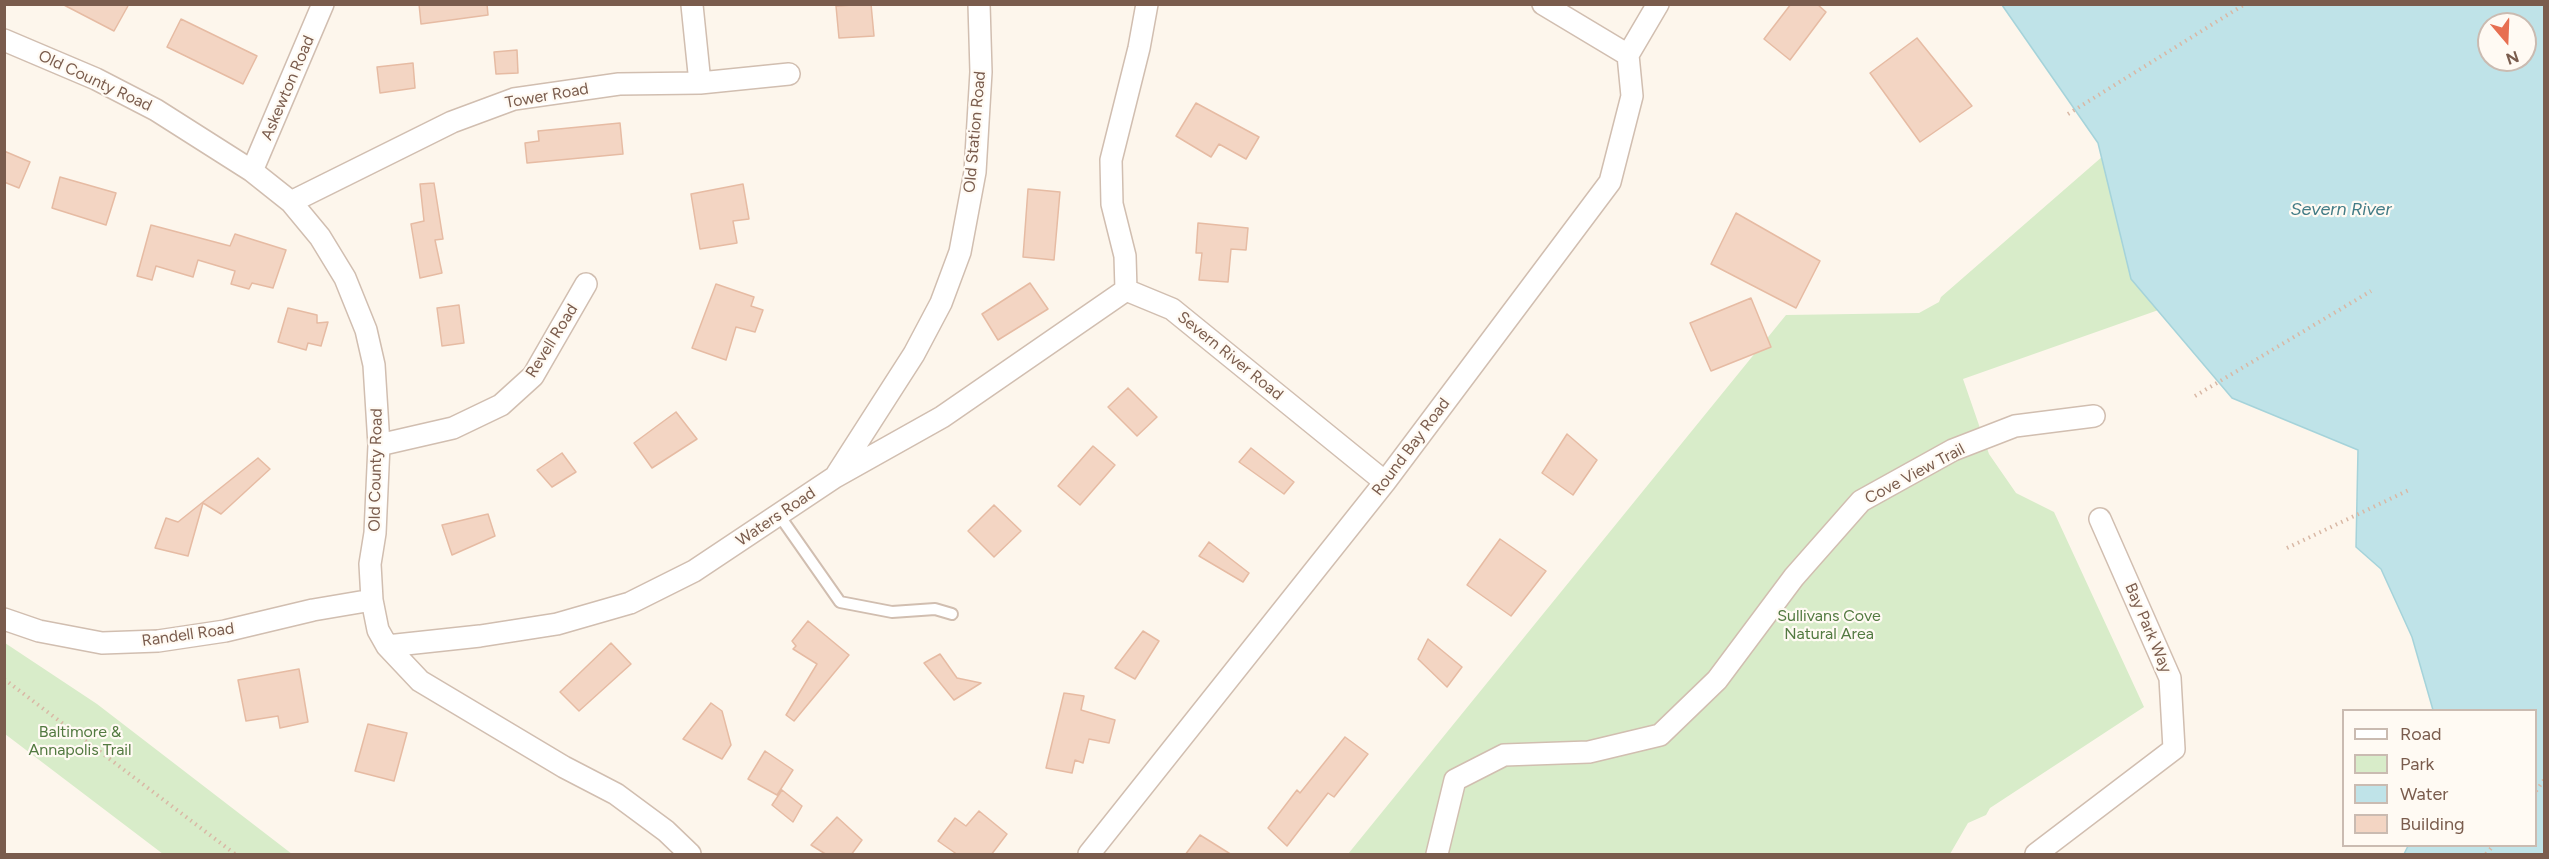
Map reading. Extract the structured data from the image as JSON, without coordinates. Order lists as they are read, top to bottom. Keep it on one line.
{"streets":{"street":["Old County Road","Askewton Road","Tower Road","Old Station Road","Revell Road","Severn River Road","Round Bay Road","Cove View Trail","Waters Road","Bay Park Way","Randell Road"]},"crossings":[["Old County Road","Askewton Road"],["Old County Road","Tower Road"],["Old County Road","Revell Road"],["Old County Road","Waters Road"],["Old County Road","Randell Road"],["Old Station Road","Waters Road"],["Severn River Road","Round Bay Road"],["Severn River Road","Waters Road"]],"water":["Severn River"],"parks":["Sullivans Cove Natural Area","Baltimore & Annapolis Trail"],"legend":["Road","Park","Water","Building"],"north":"bottom"}
